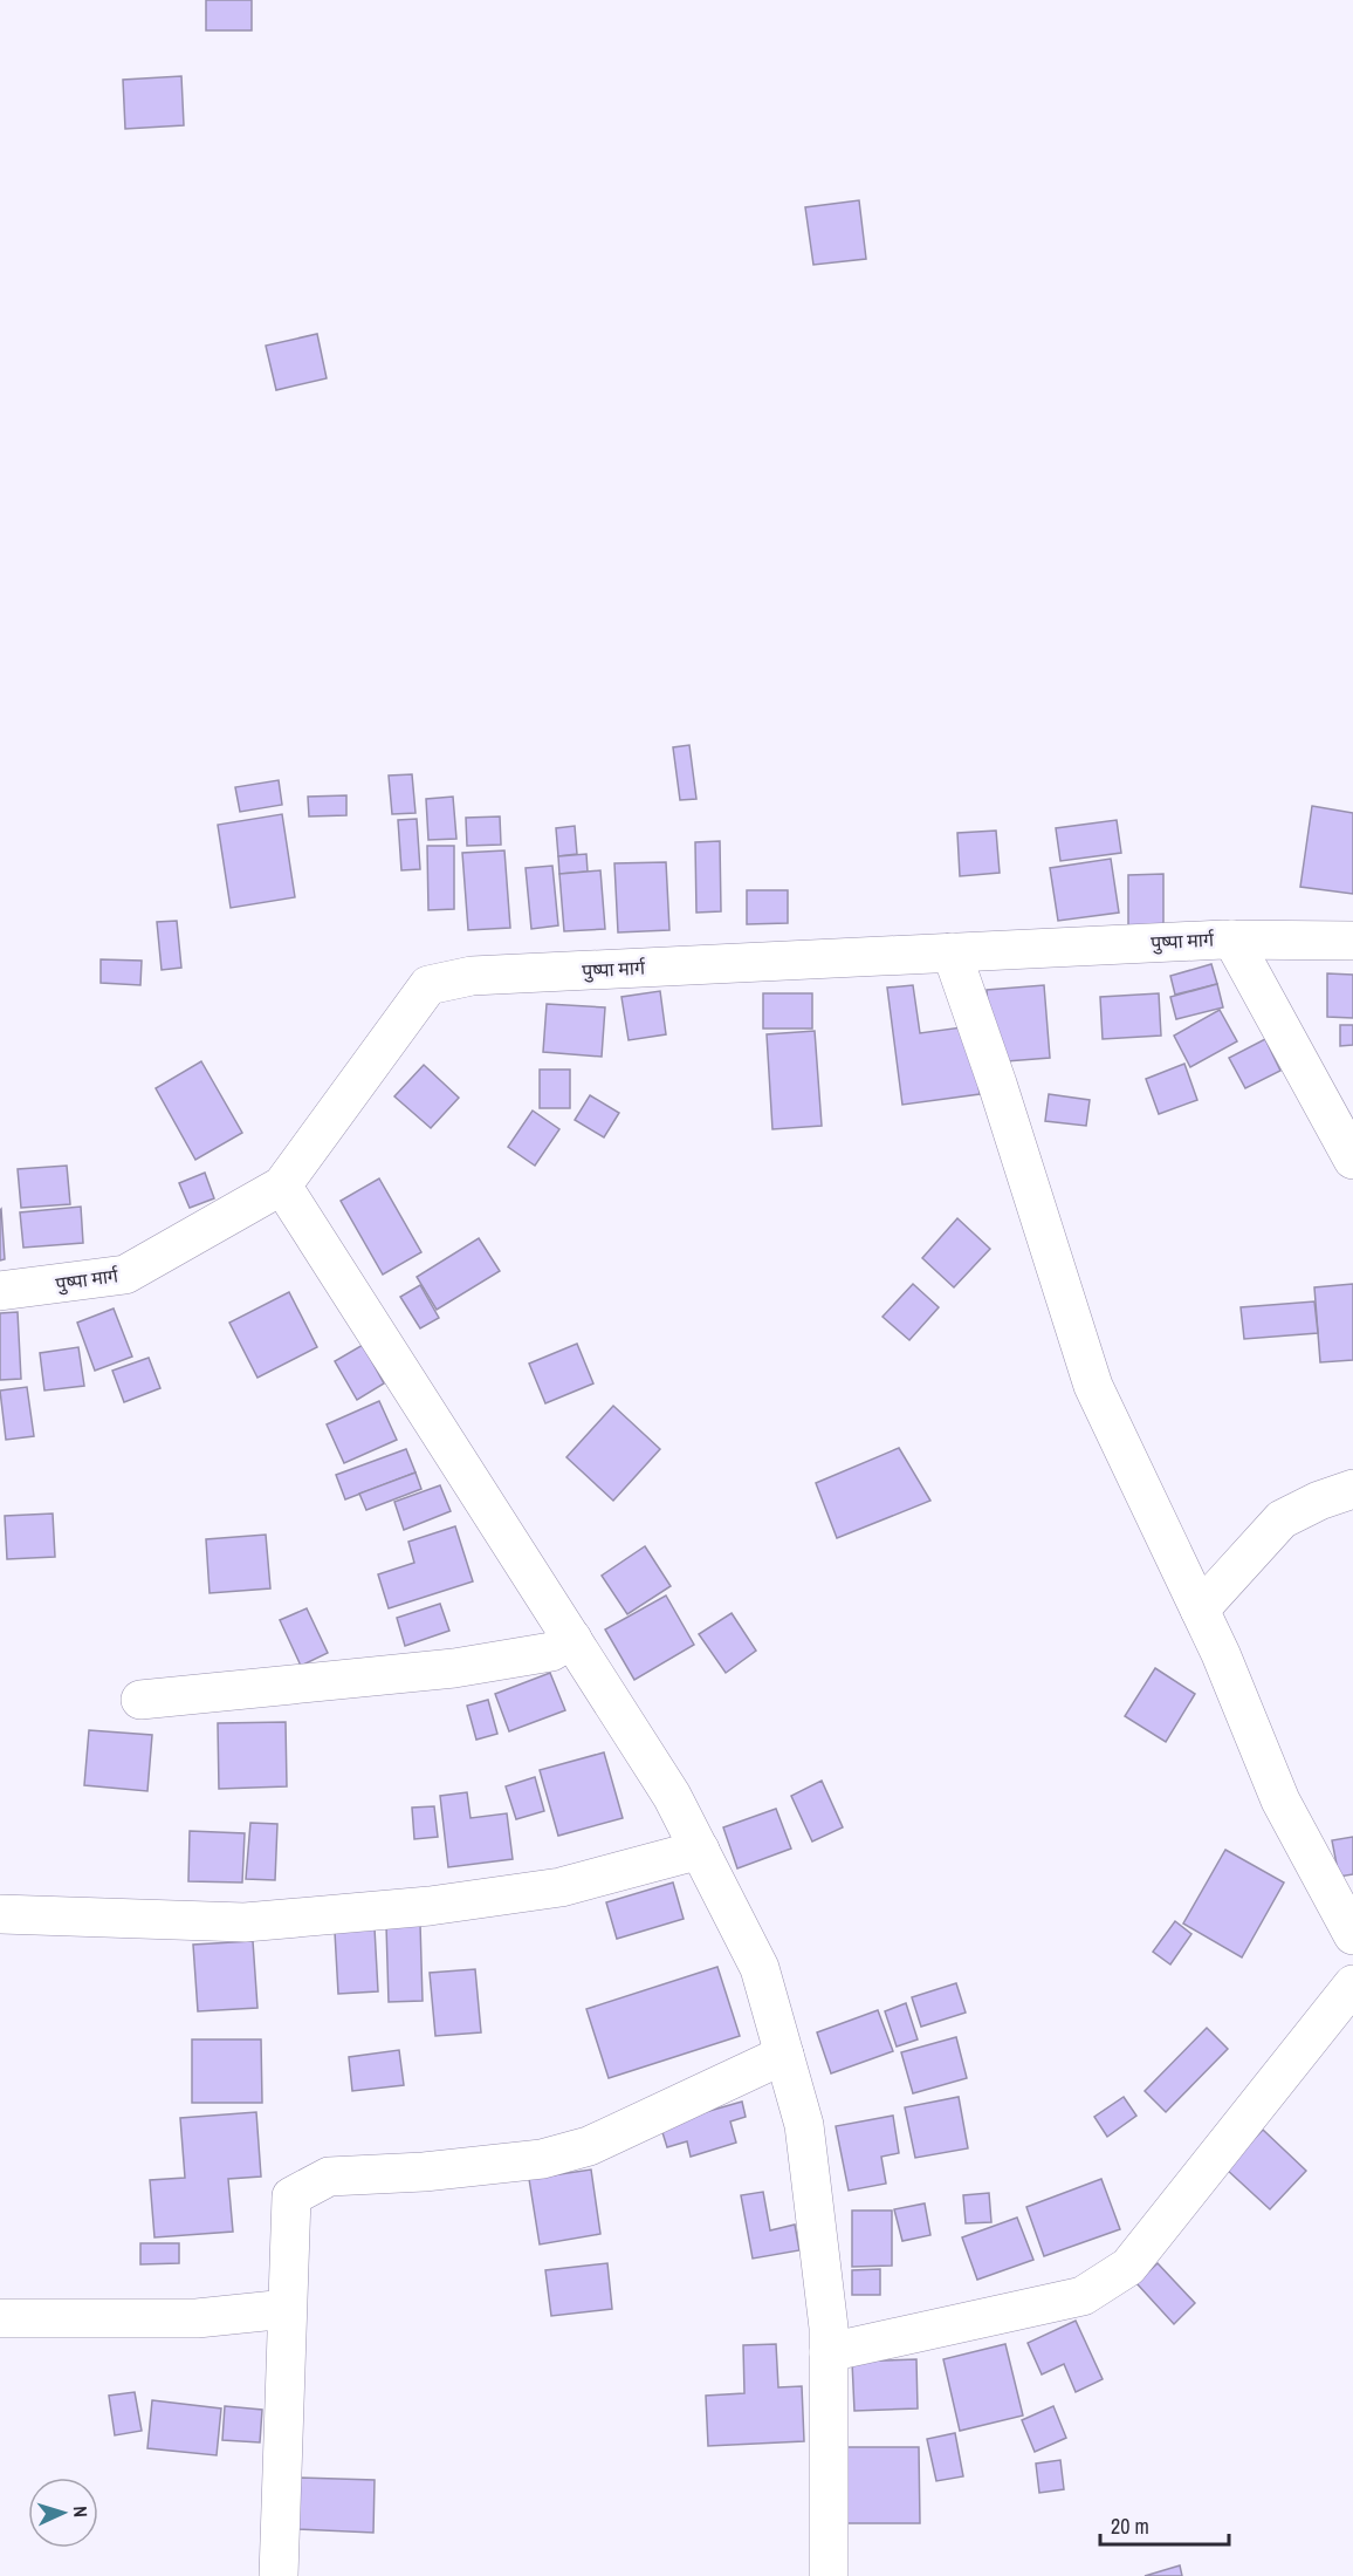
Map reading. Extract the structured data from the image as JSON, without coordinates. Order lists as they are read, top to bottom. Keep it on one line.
{"streets":{"street":["पुष्पा मार्ग"]},"scale_bar":"20 m","north":"right"}
